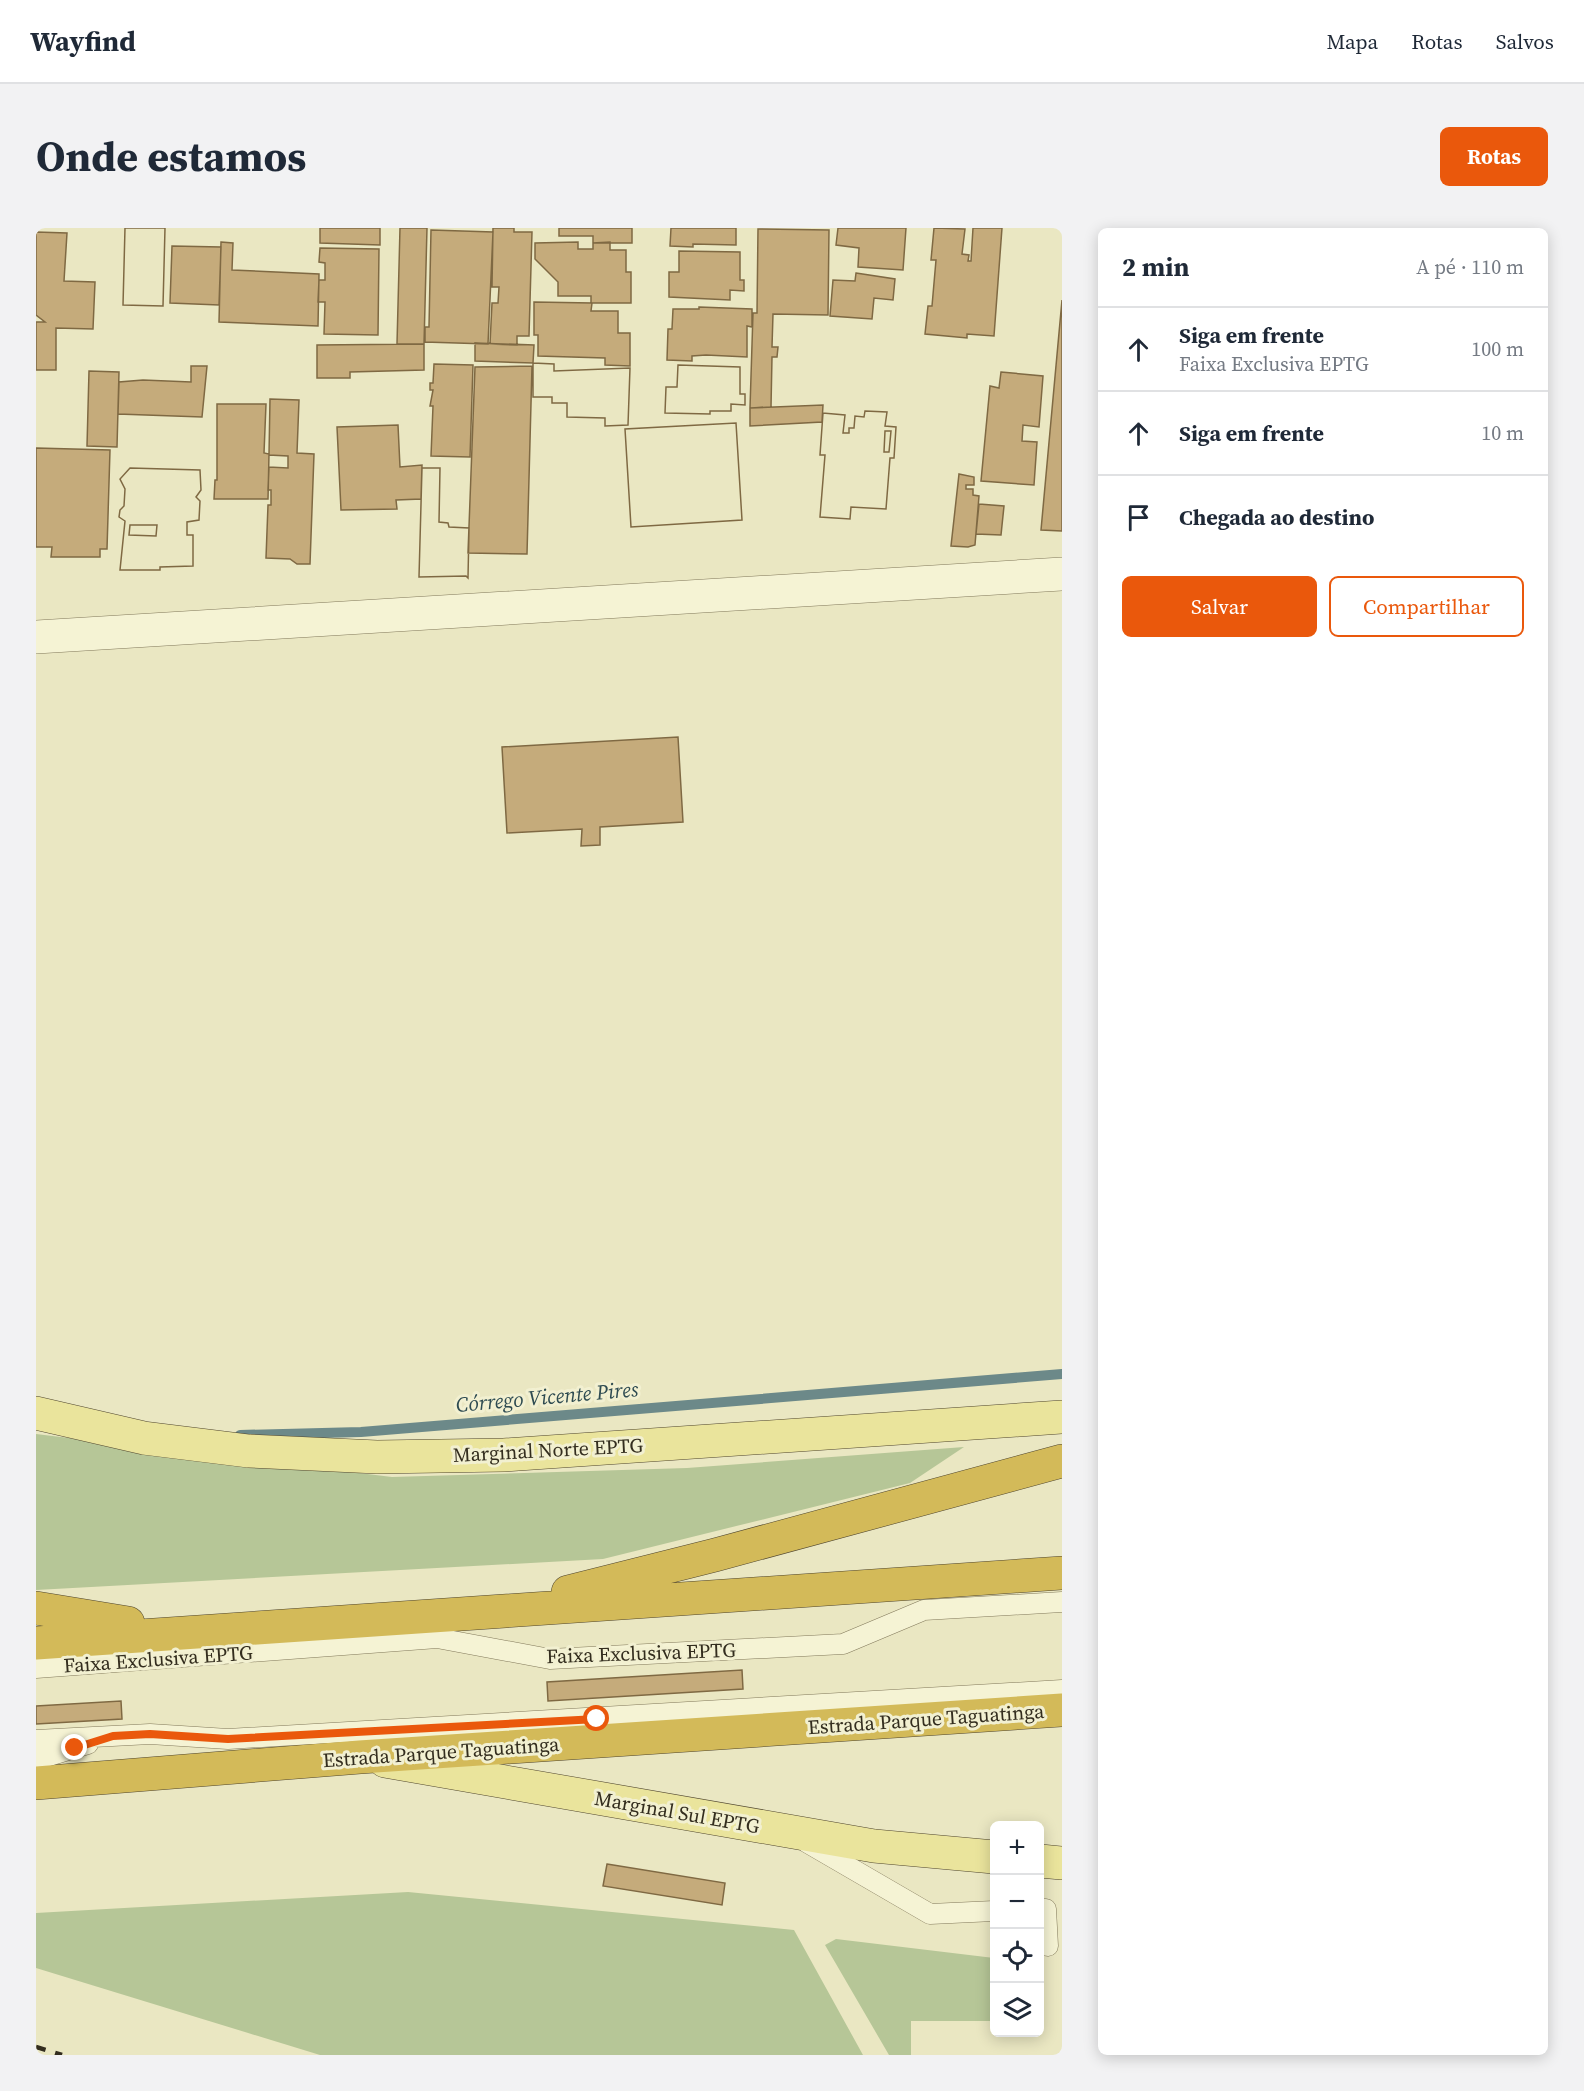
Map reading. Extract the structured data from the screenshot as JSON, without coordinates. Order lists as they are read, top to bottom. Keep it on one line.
{"streets":{"highway":["Estrada Parque Taguatinga"],"main road":["Marginal Norte EPTG","Marginal Sul EPTG"],"lane":["Faixa Exclusiva EPTG"]},"crossings":[["Estrada Parque Taguatinga","Marginal Sul EPTG"]],"water":["Córrego Vicente Pires"],"page":{"header":"Wayfind","nav":["Mapa","Rotas","Salvos"],"title":"Onde estamos","buttons":["Rotas",["Salvar","Compartilhar"]],"heading":["2 min","A pé · 110 m"],"list":[["Siga em frente","Faixa Exclusiva EPTG","100 m"],["Siga em frente","10 m"],"Chegada ao destino"],"map_buttons":["+","−"]}}
